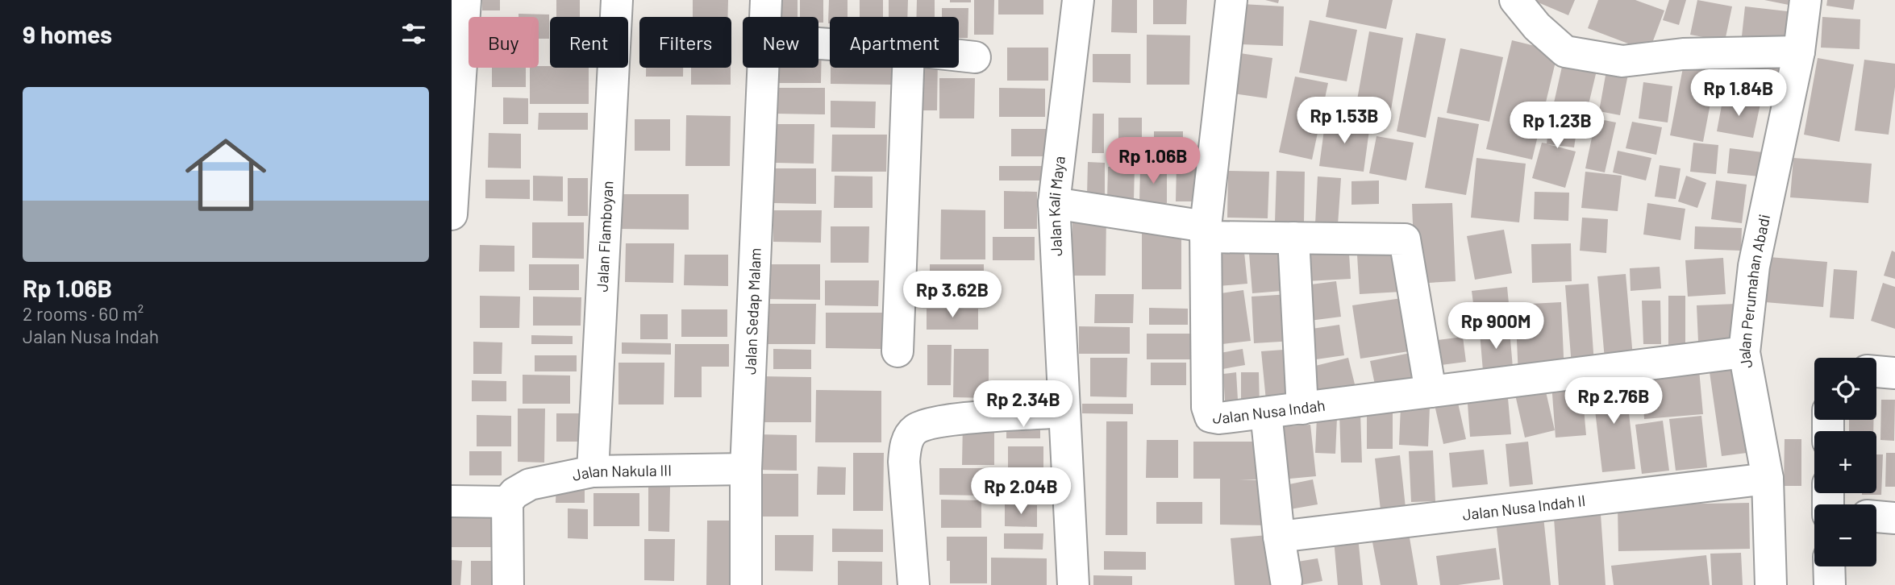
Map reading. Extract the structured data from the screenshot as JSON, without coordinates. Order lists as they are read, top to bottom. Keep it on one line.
{"streets":{"street":["Jalan Kali Maya","Jalan Flamboyan","Jalan Perumahan Abadi","Jalan Sedap Malam","Jalan Nusa Indah","Jalan Nakula III","Jalan Nusa Indah II"]},"crossings":[["Jalan Flamboyan","Jalan Nakula III"],["Jalan Perumahan Abadi","Jalan Nusa Indah"],["Jalan Perumahan Abadi","Jalan Nusa Indah II"],["Jalan Sedap Malam","Jalan Nakula III"]],"page":{"heading":"9 homes","chip":["Buy","Rent","Filters","New","Apartment"],"list":[{"name":"Rp 1.06B","note":"2 rooms · 60 m² · Jalan Nusa Indah"}],"price":["Rp 1.84B","Rp 1.53B","Rp 1.23B","Rp 1.06B","Rp 3.62B","Rp 900M","Rp 2.76B","Rp 2.34B","Rp 2.04B"],"map_buttons":["+","−"]}}
